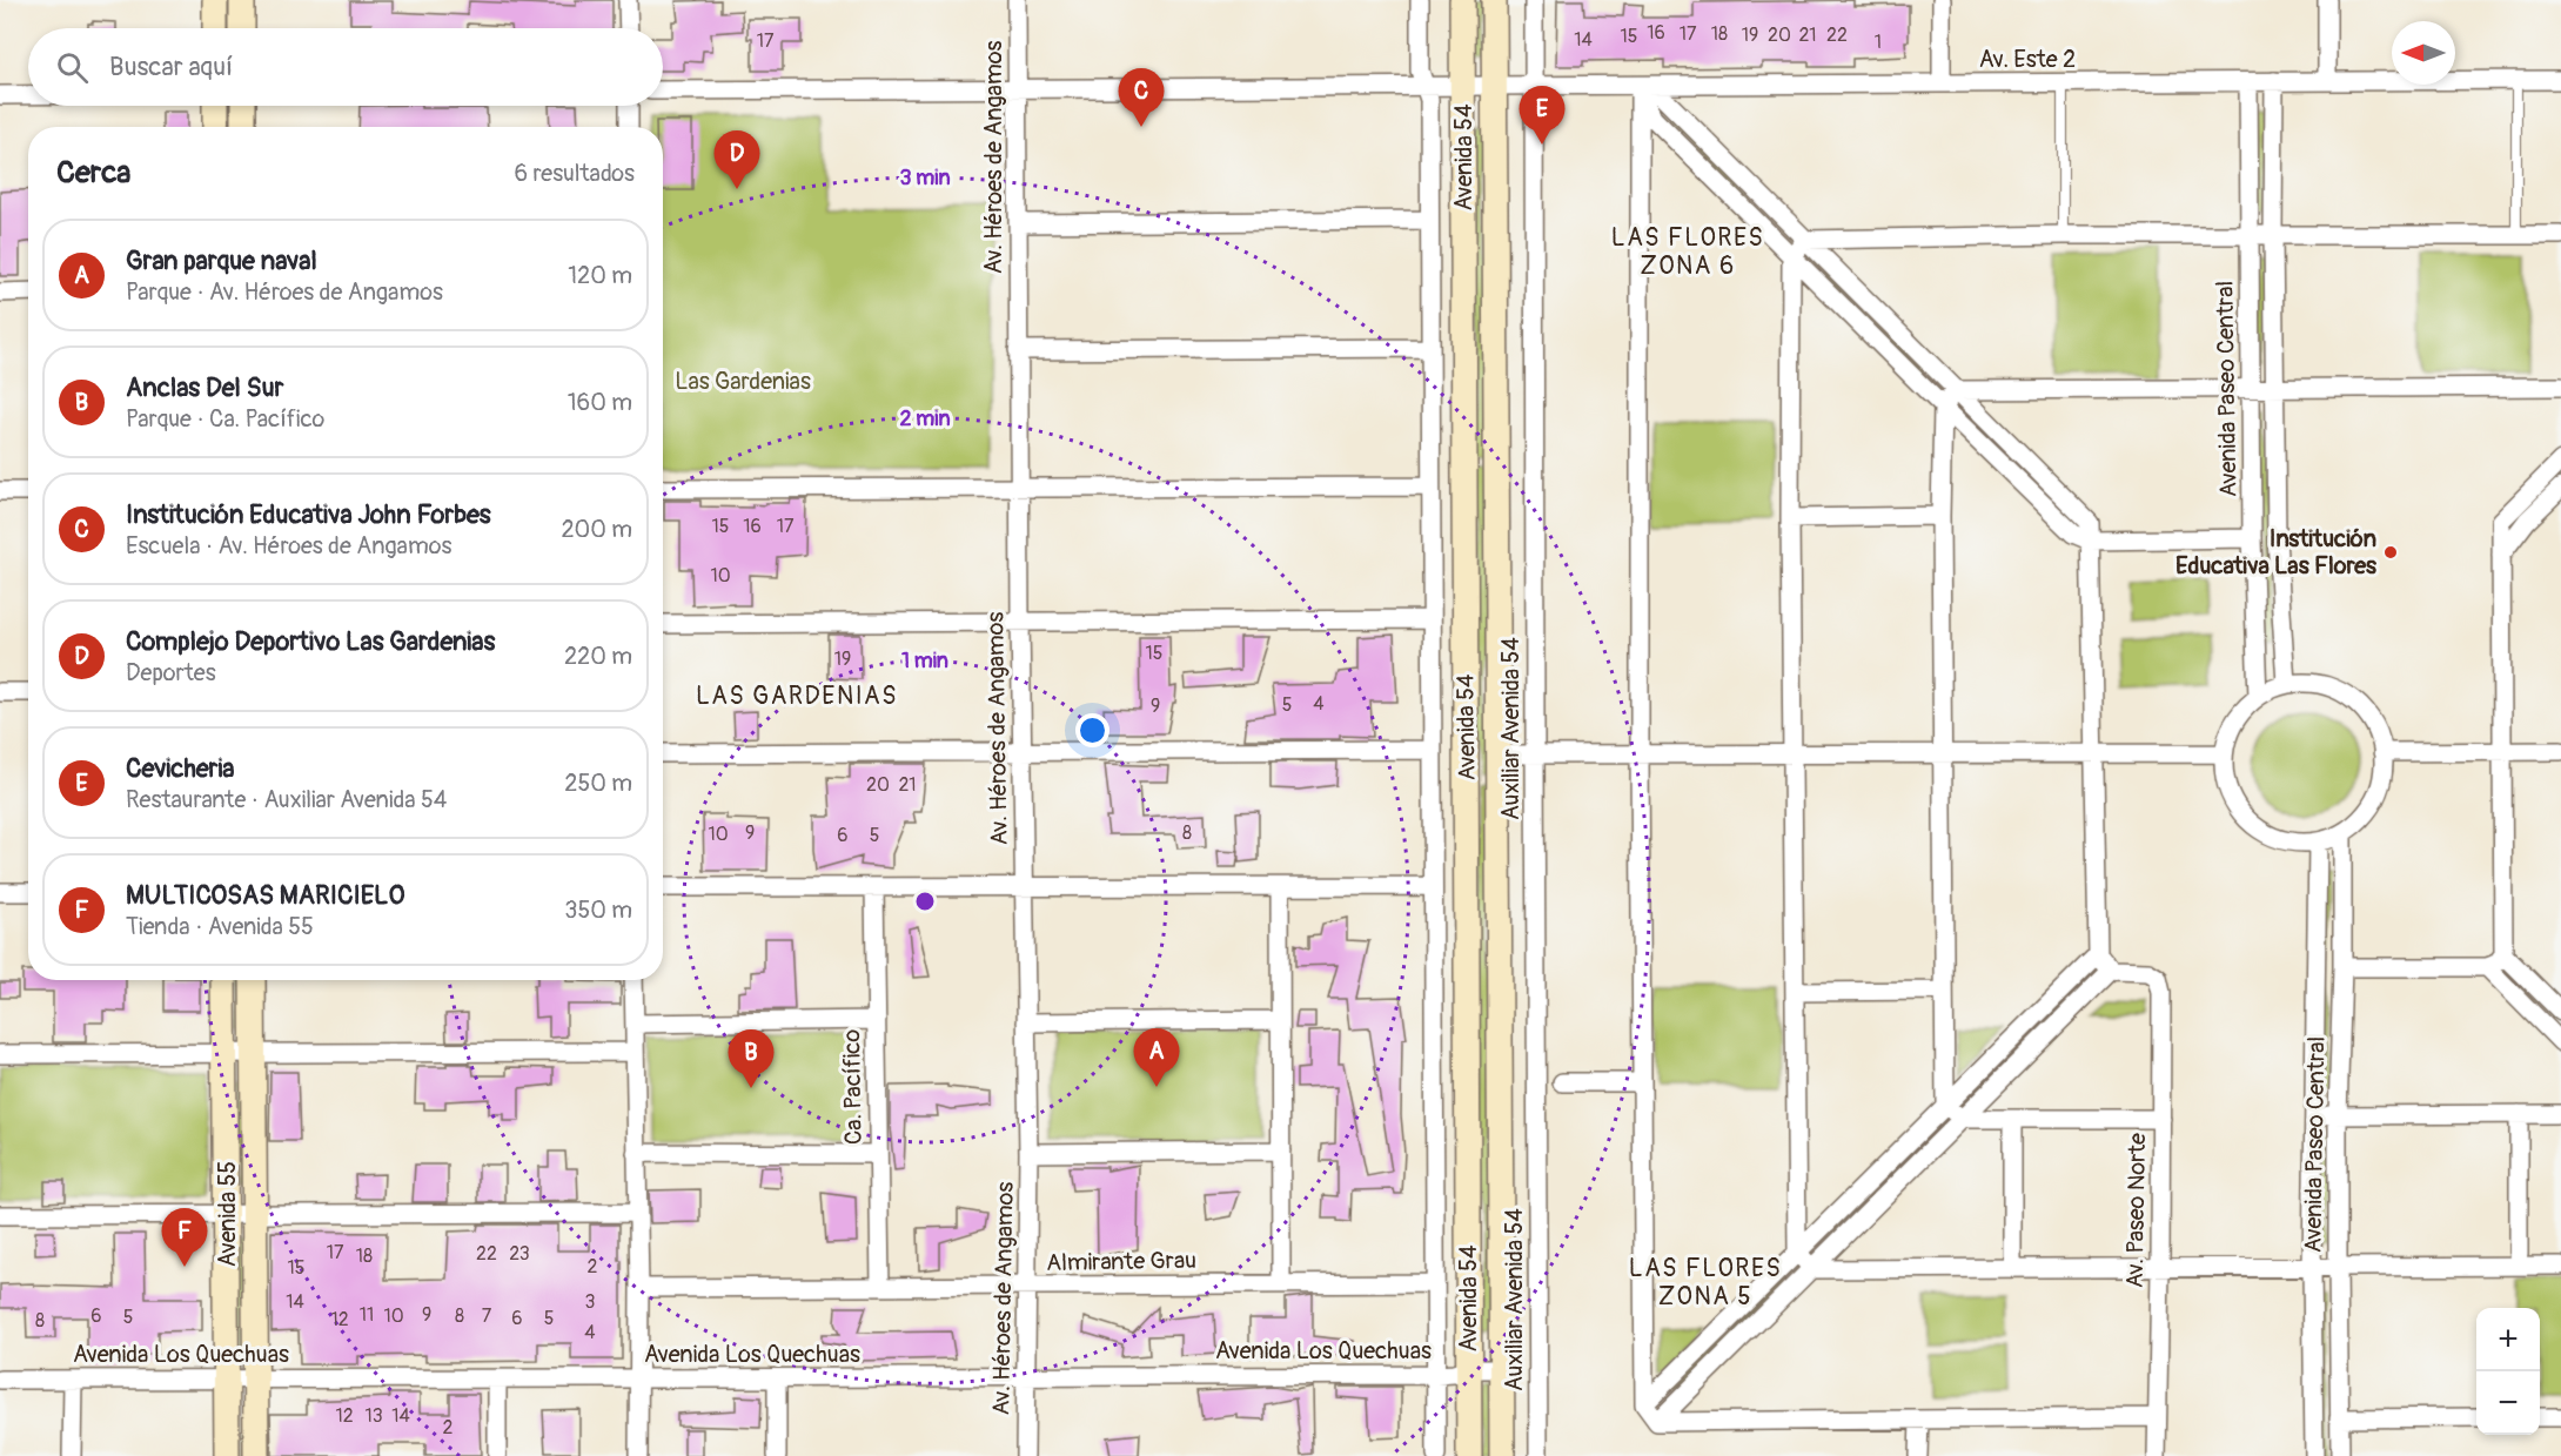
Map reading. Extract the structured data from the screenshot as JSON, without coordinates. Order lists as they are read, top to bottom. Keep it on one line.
{"streets":{"main road":["Avenida 54","Avenida 55"],"street":["Av. Este 2","Av. Héroes de Angamos","Avenida Paseo Central","Auxiliar Avenida 54","Ca. Pacífico","Av. Paseo Norte","Almirante Grau","Avenida Los Quechuas"]},"crossings":[["Av. Este 2","Av. Héroes de Angamos"],["Av. Este 2","Avenida 54"],["Av. Este 2","Avenida Paseo Central"],["Av. Este 2","Auxiliar Avenida 54"],["Av. Héroes de Angamos","Almirante Grau"],["Av. Héroes de Angamos","Avenida Los Quechuas"],["Avenida 54","Avenida Los Quechuas"],["Ca. Pacífico","Almirante Grau"],["Avenida 55","Avenida Los Quechuas"]],"districts":["LAS FLORES ZONA 6","LAS GARDENIAS","LAS FLORES ZONA 5"],"parks":["Las Gardenias"],"places":["Institución Educativa Las Flores"],"house_numbers":["16","17","18","19","20","21","22","15","14","17","1","15","16","17","10","15","19","4","5","9","20","21","9","8","10","6","5","17","22","23","18","2","15","14","3","11","9","6","10","8","7","5","6","5","12","8","4","12","13","14","2"],"north":"left","page":{"search":"Buscar aquí","pins":["C","E","D","A","B","F"],"heading":["Cerca","6 resultados"],"list":[{"mark":"A","name":"Gran parque naval","note":"Parque · Av. Héroes de Angamos","value":"120 m"},{"mark":"B","name":"Anclas Del Sur","note":"Parque · Ca. Pacífico","value":"160 m"},{"mark":"C","name":"Institución Educativa John Forbes","note":"Escuela · Av. Héroes de Angamos","value":"200 m"},{"mark":"D","name":"Complejo Deportivo Las Gardenias","note":"Deportes","value":"220 m"},{"mark":"E","name":"Cevicheria","note":"Restaurante · Auxiliar Avenida 54","value":"250 m"},{"mark":"F","name":"MULTICOSAS MARICIELO","note":"Tienda · Avenida 55","value":"350 m"}],"map_buttons":["+","−"]},"rings":["3 min","2 min","1 min"]}
